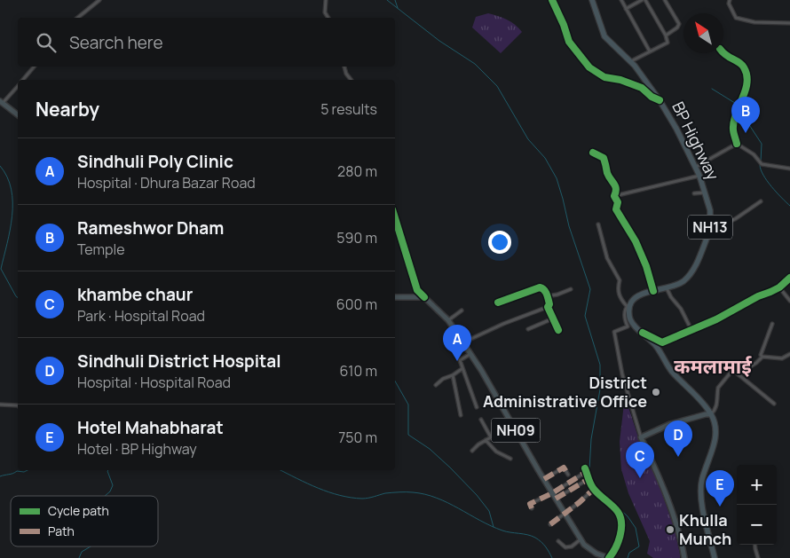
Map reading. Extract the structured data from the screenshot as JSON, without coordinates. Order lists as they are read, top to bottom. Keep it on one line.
{"streets":{"highway":["BP Highway","NH13"],"main road":["NH09"]},"districts":["कमलामाई"],"places":["District Administrative Office","Khulla Munch"],"legend":["Cycle path","Path"],"north":"top left","page":{"search":"Search here","heading":["Nearby","5 results"],"pins":["B","A","D","C","E"],"list":[{"mark":"A","name":"Sindhuli Poly Clinic","note":"Hospital · Dhura Bazar Road","value":"280 m"},{"mark":"B","name":"Rameshwor Dham","note":"Temple","value":"590 m"},{"mark":"C","name":"khambe chaur","note":"Park · Hospital Road","value":"600 m"},{"mark":"D","name":"Sindhuli District Hospital","note":"Hospital · Hospital Road","value":"610 m"},{"mark":"E","name":"Hotel Mahabharat","note":"Hotel · BP Highway","value":"750 m"}],"map_buttons":["+","−"]}}
